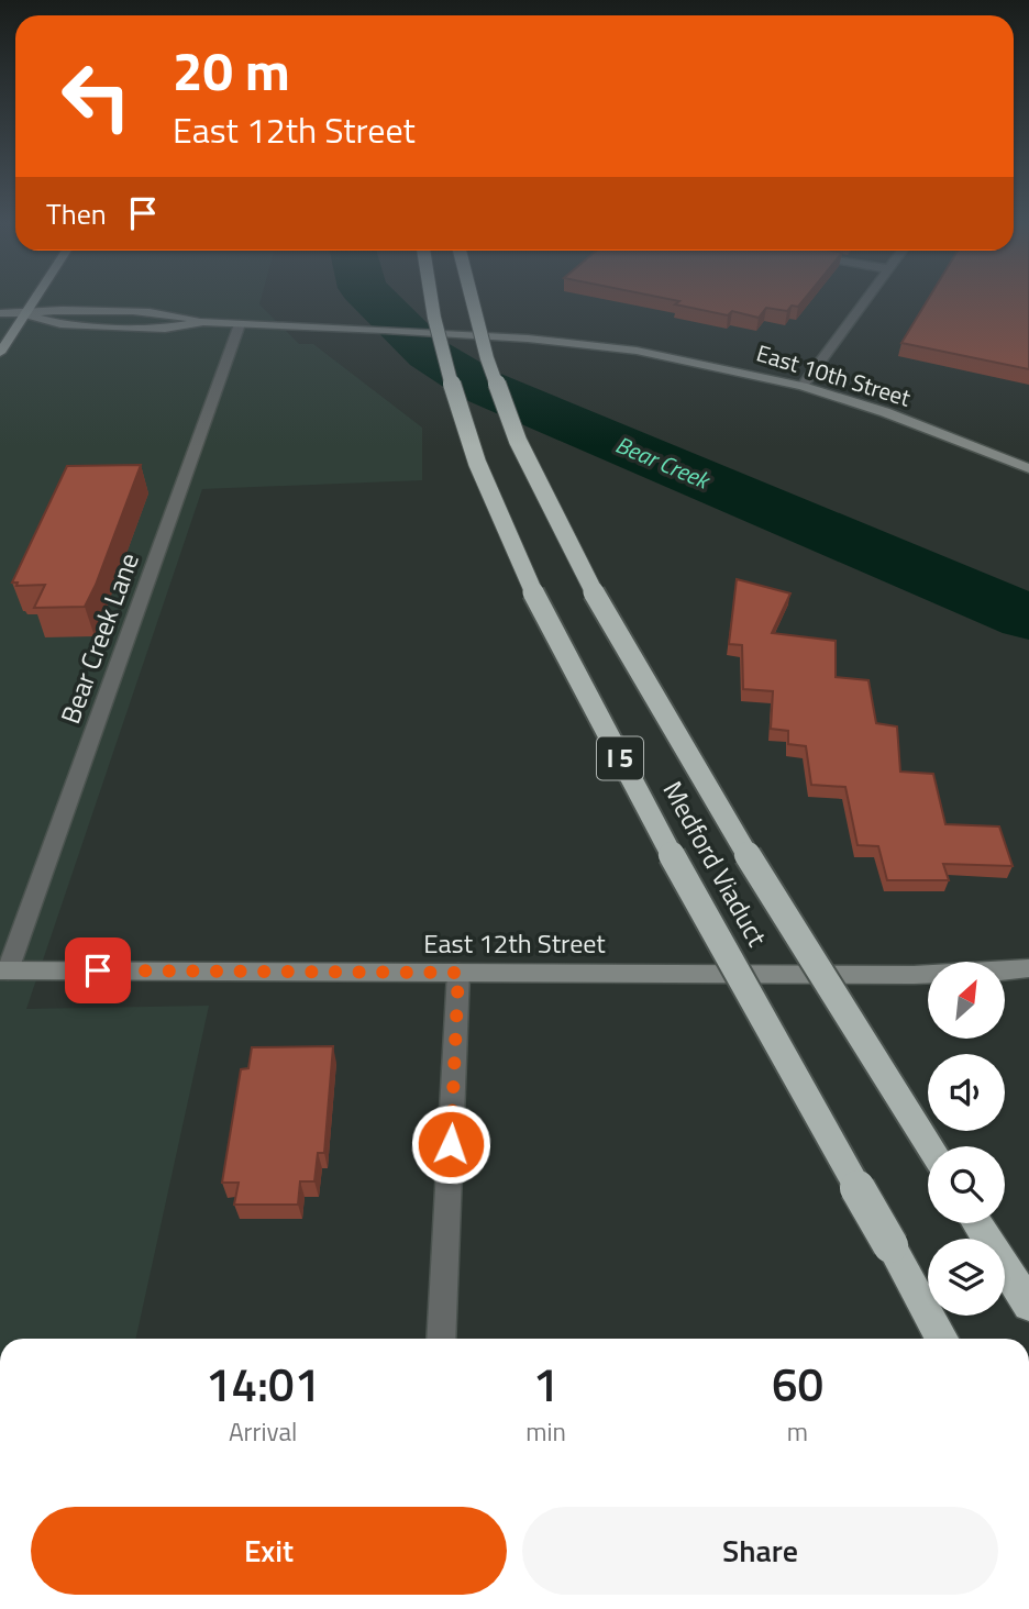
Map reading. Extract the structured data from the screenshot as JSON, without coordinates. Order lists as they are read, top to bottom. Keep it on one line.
{"streets":{"highway":["I 5","Medford Viaduct"],"street":["East 10th Street","Bear Creek Lane","East 12th Street"]},"crossings":[["East 10th Street","Bear Creek Lane"],["Bear Creek Lane","East 12th Street"]],"water":["Bear Creek"],"north":"top right","page":{"turn":["20 m","East 12th Street"],"then":"Then","eta":["14:01","Arrival","1","min","60","m"],"buttons":["Exit","Share"]}}
